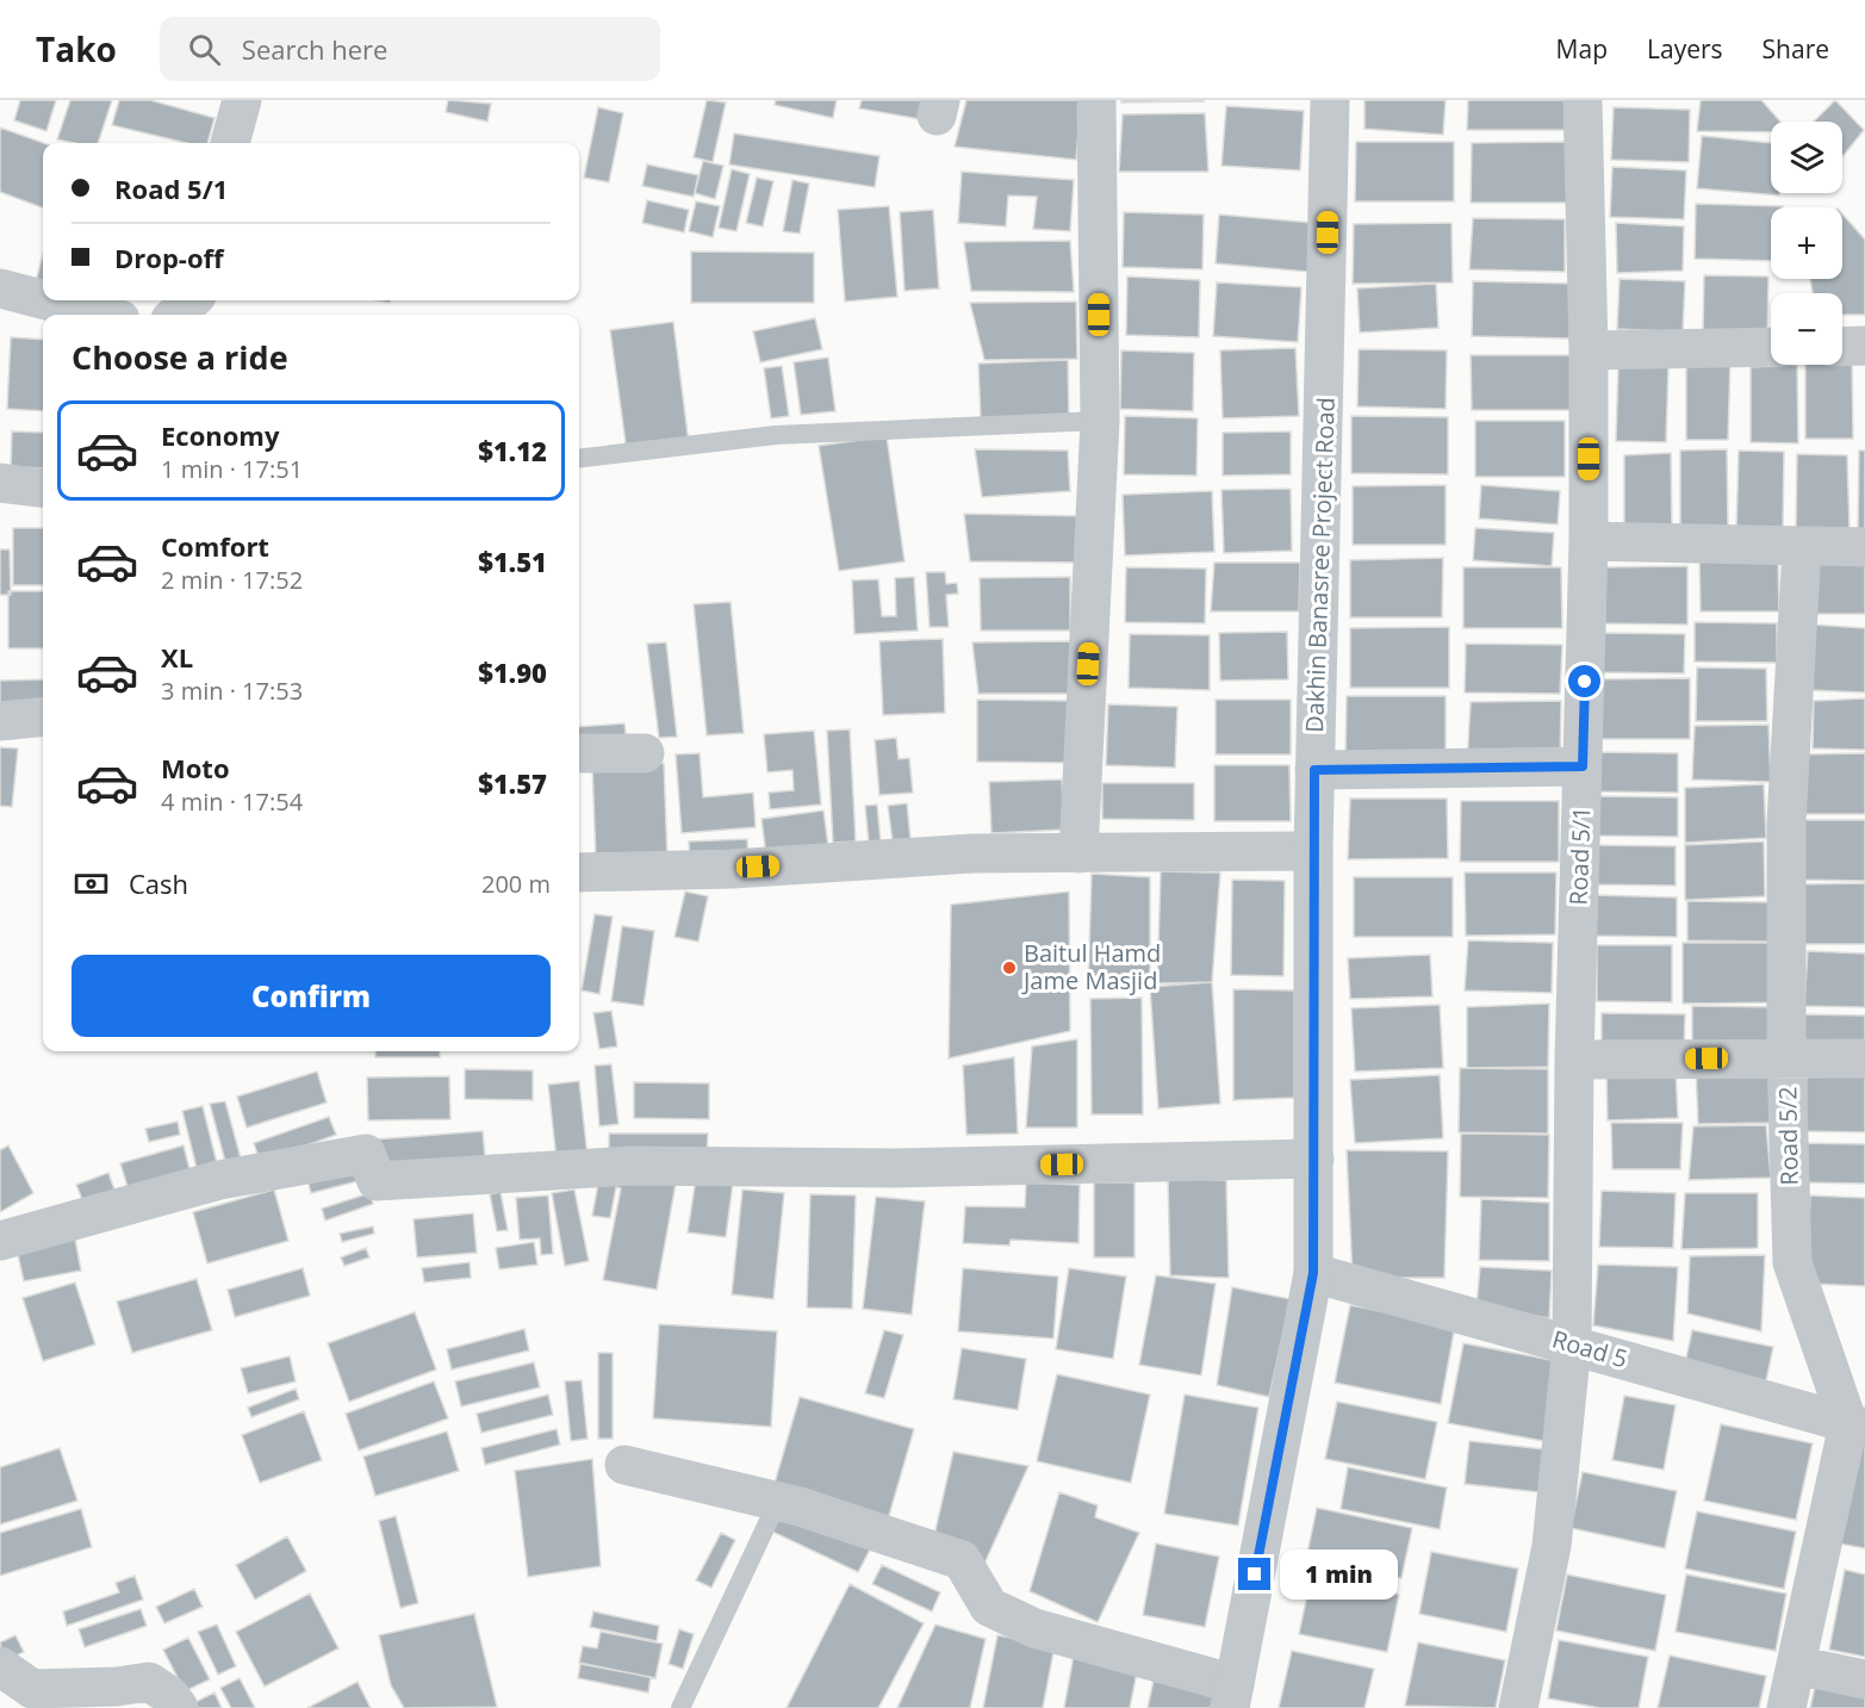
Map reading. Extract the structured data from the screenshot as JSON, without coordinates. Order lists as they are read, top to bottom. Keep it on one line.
{"streets":{"street":["Dakhin Banasree Project Road","Road 5/1","Road 5/2","Road 5"]},"crossings":[["Dakhin Banasree Project Road","Road 5"],["Road 5/1","Road 5"],["Road 5/2","Road 5"]],"places":["Baitul Hamd Jame Masjid"],"page":{"header":"Tako","search":"Search here","nav":["Map","Layers","Share"],"map_buttons":["+","−"],"banner":["Road 5/1","Drop-off"],"heading":"Choose a ride","list":[{"name":"Economy","note":"1 min · 17:51","value":"$1.12"},{"name":"Comfort","note":"2 min · 17:52","value":"$1.51"},{"name":"XL","note":"3 min · 17:53","value":"$1.90"},{"name":"Moto","note":"4 min · 17:54","value":"$1.57"}],"pay":["Cash","200 m"],"buttons":"Confirm","bubble":"1 min"}}
